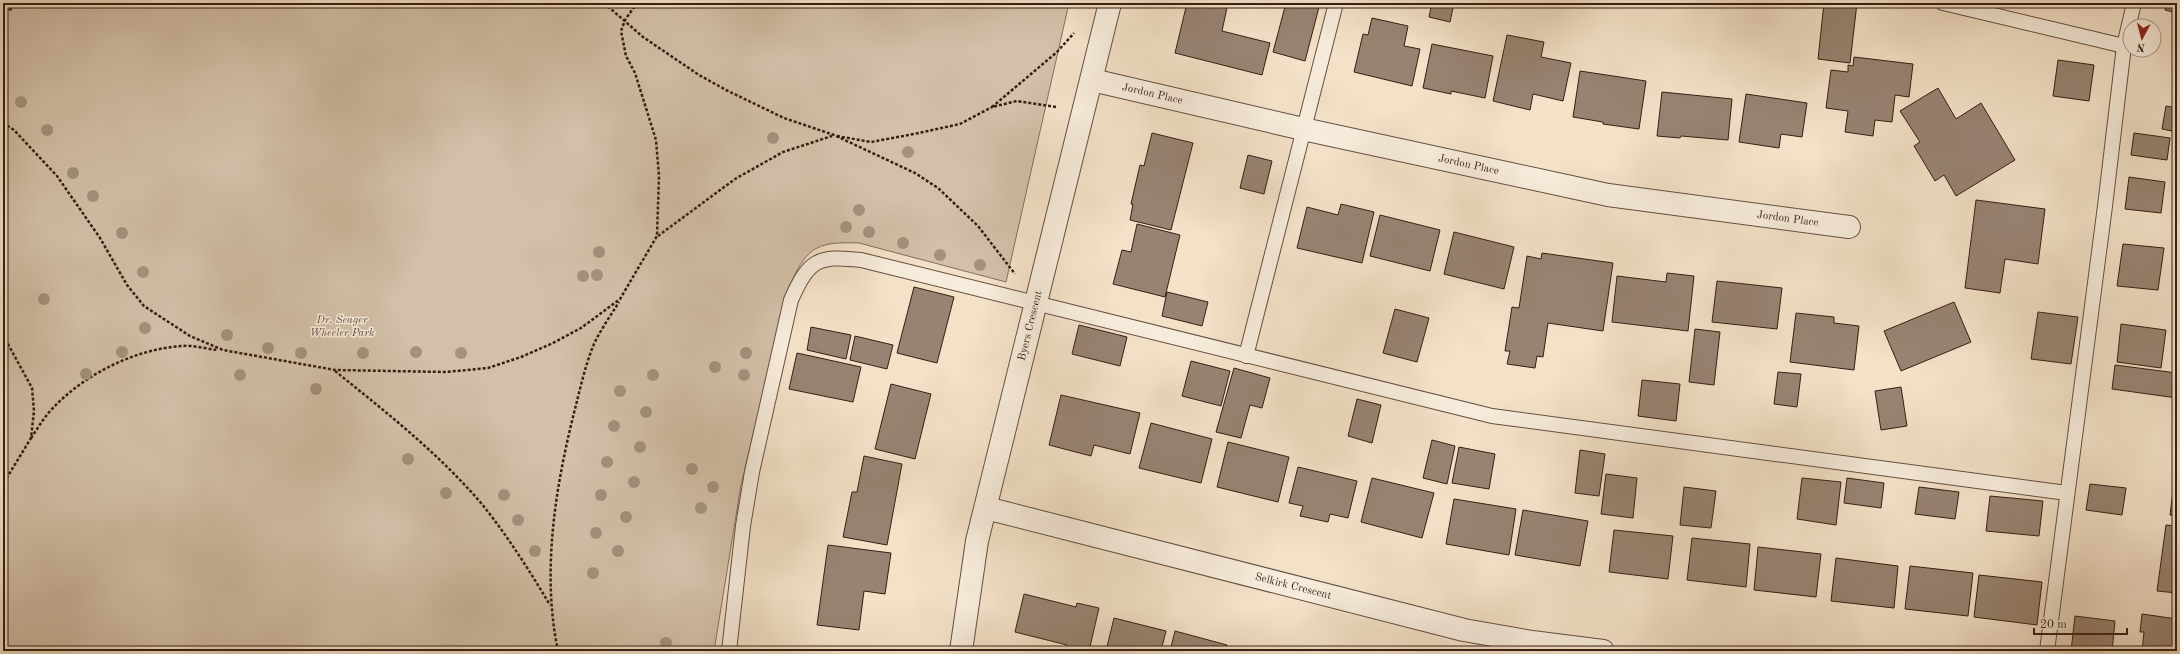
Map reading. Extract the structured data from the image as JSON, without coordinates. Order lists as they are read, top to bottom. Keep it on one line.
{"streets":{"street":["Jordon Place","Byers Crescent","Selkirk Crescent"]},"crossings":[["Jordon Place","Byers Crescent"],["Byers Crescent","Selkirk Crescent"]],"parks":["Dr. Seager Wheeler Park"],"scale_bar":"20 m","north":"bottom"}
